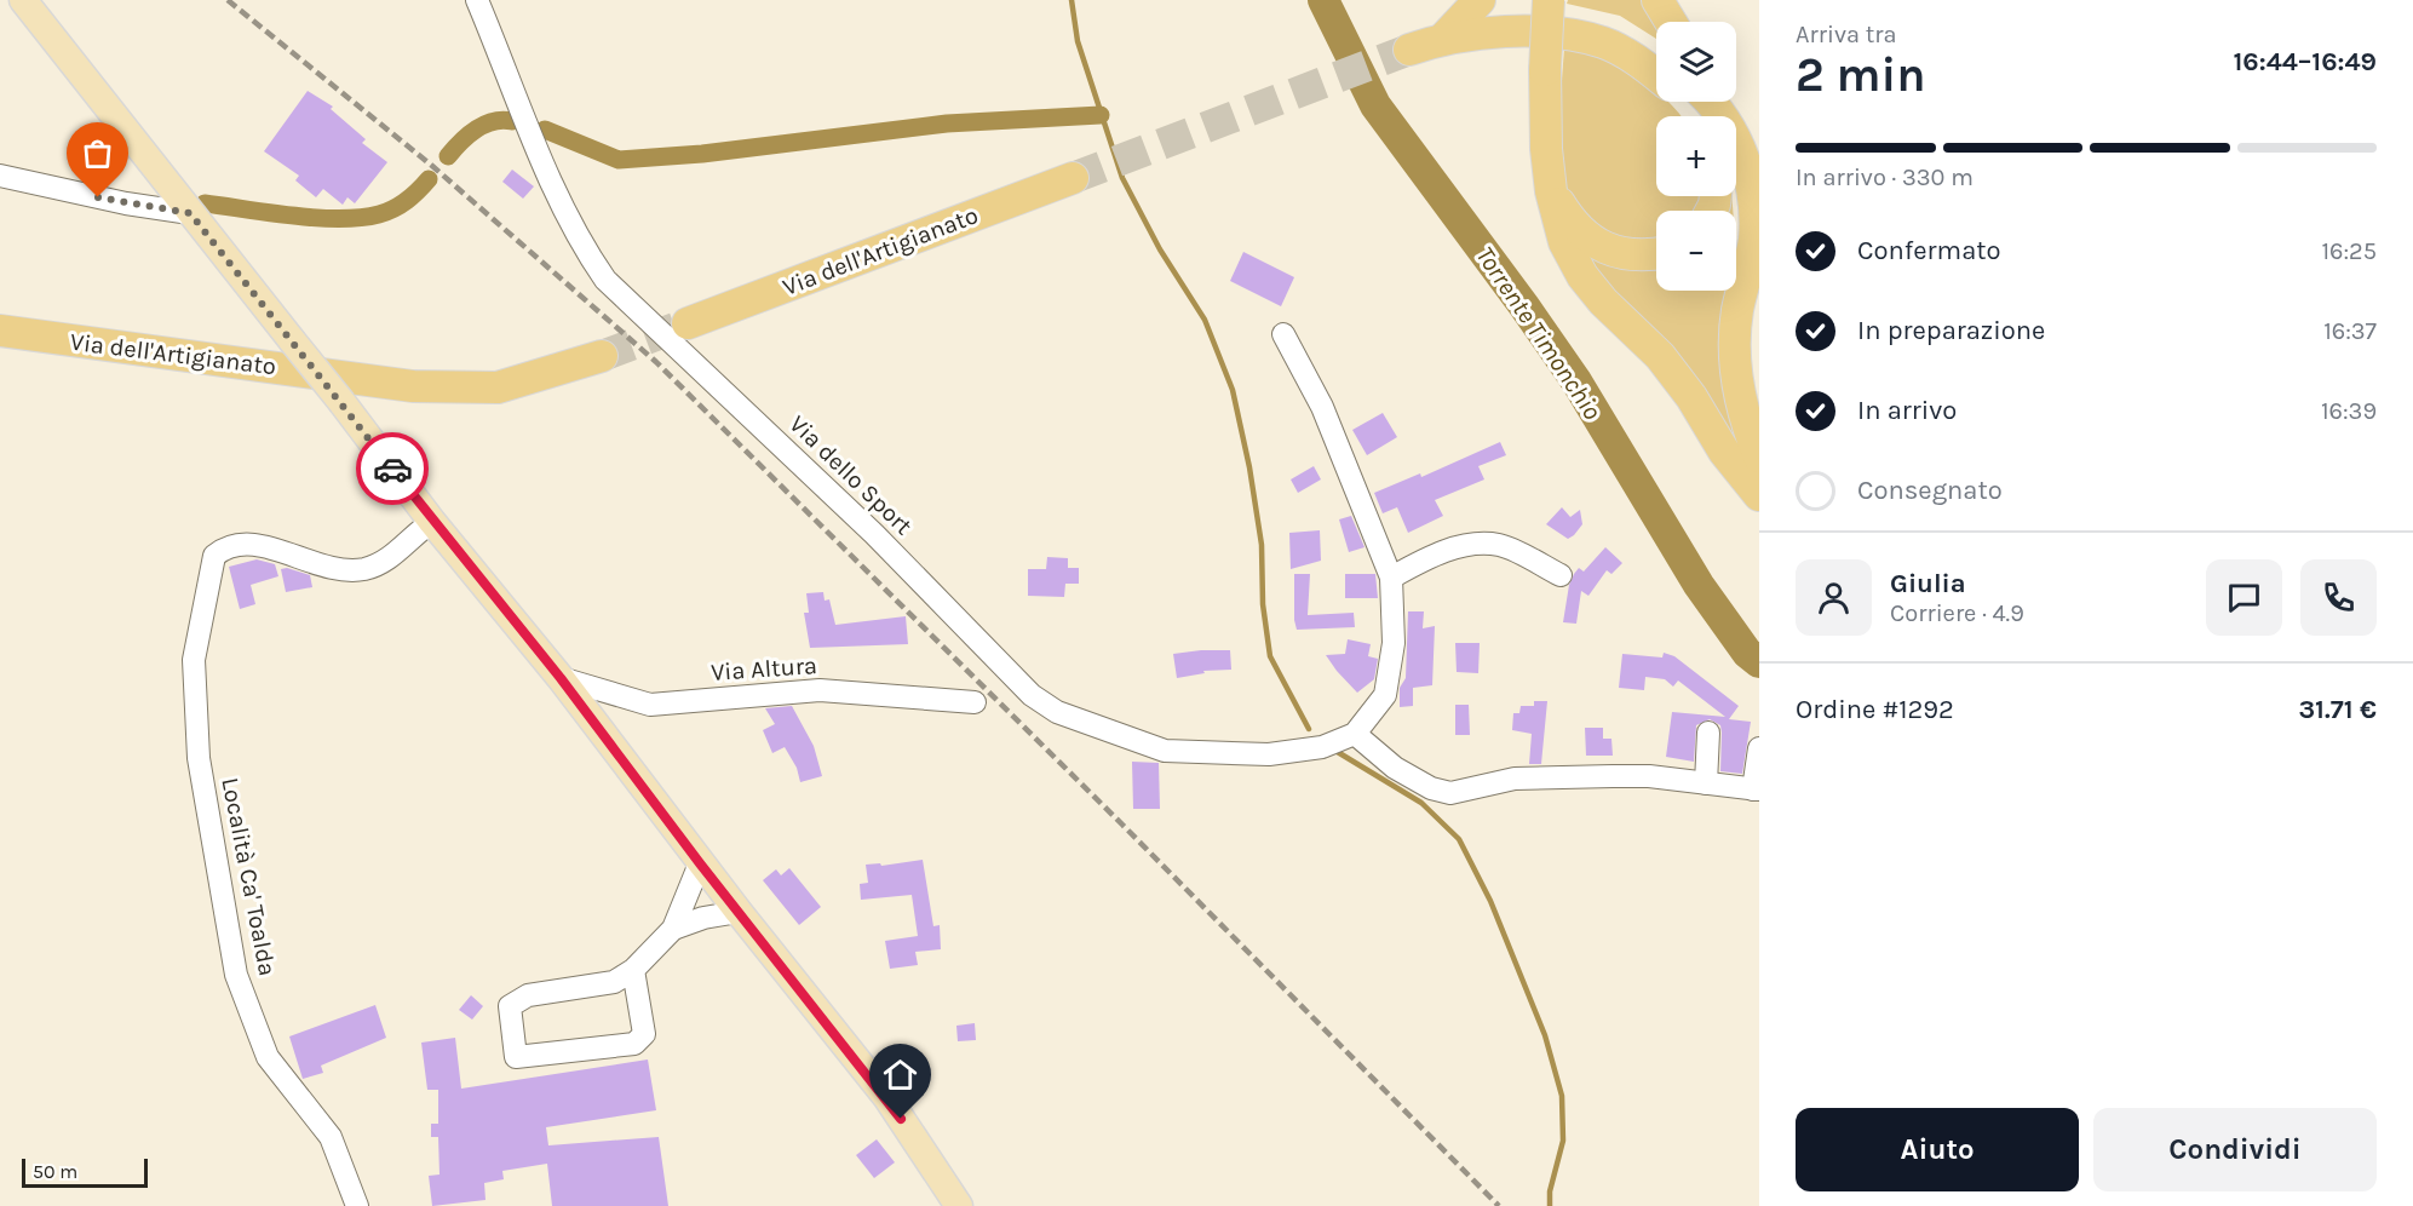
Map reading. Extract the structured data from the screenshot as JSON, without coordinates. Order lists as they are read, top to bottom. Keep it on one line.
{"streets":{"highway":["Via dell'Artigianato"],"street":["Via dello Sport","Via Altura","Località Ca' Toalda"]},"water":["Torrente Timonchio"],"scale_bar":"50 m","page":{"heading":["2 min","Arriva tra","16:44–16:49"],"panel":["Giulia","Corriere · 4.9","Ordine #1292","31.71 €"],"map_buttons":["+","−"],"bar":"In arrivo · 330 m","list":[["Confermato","16:25"],["In preparazione","16:37"],["In arrivo","16:39"],"Consegnato"],"buttons":["Aiuto","Condividi"],"scale":"50 m"}}
